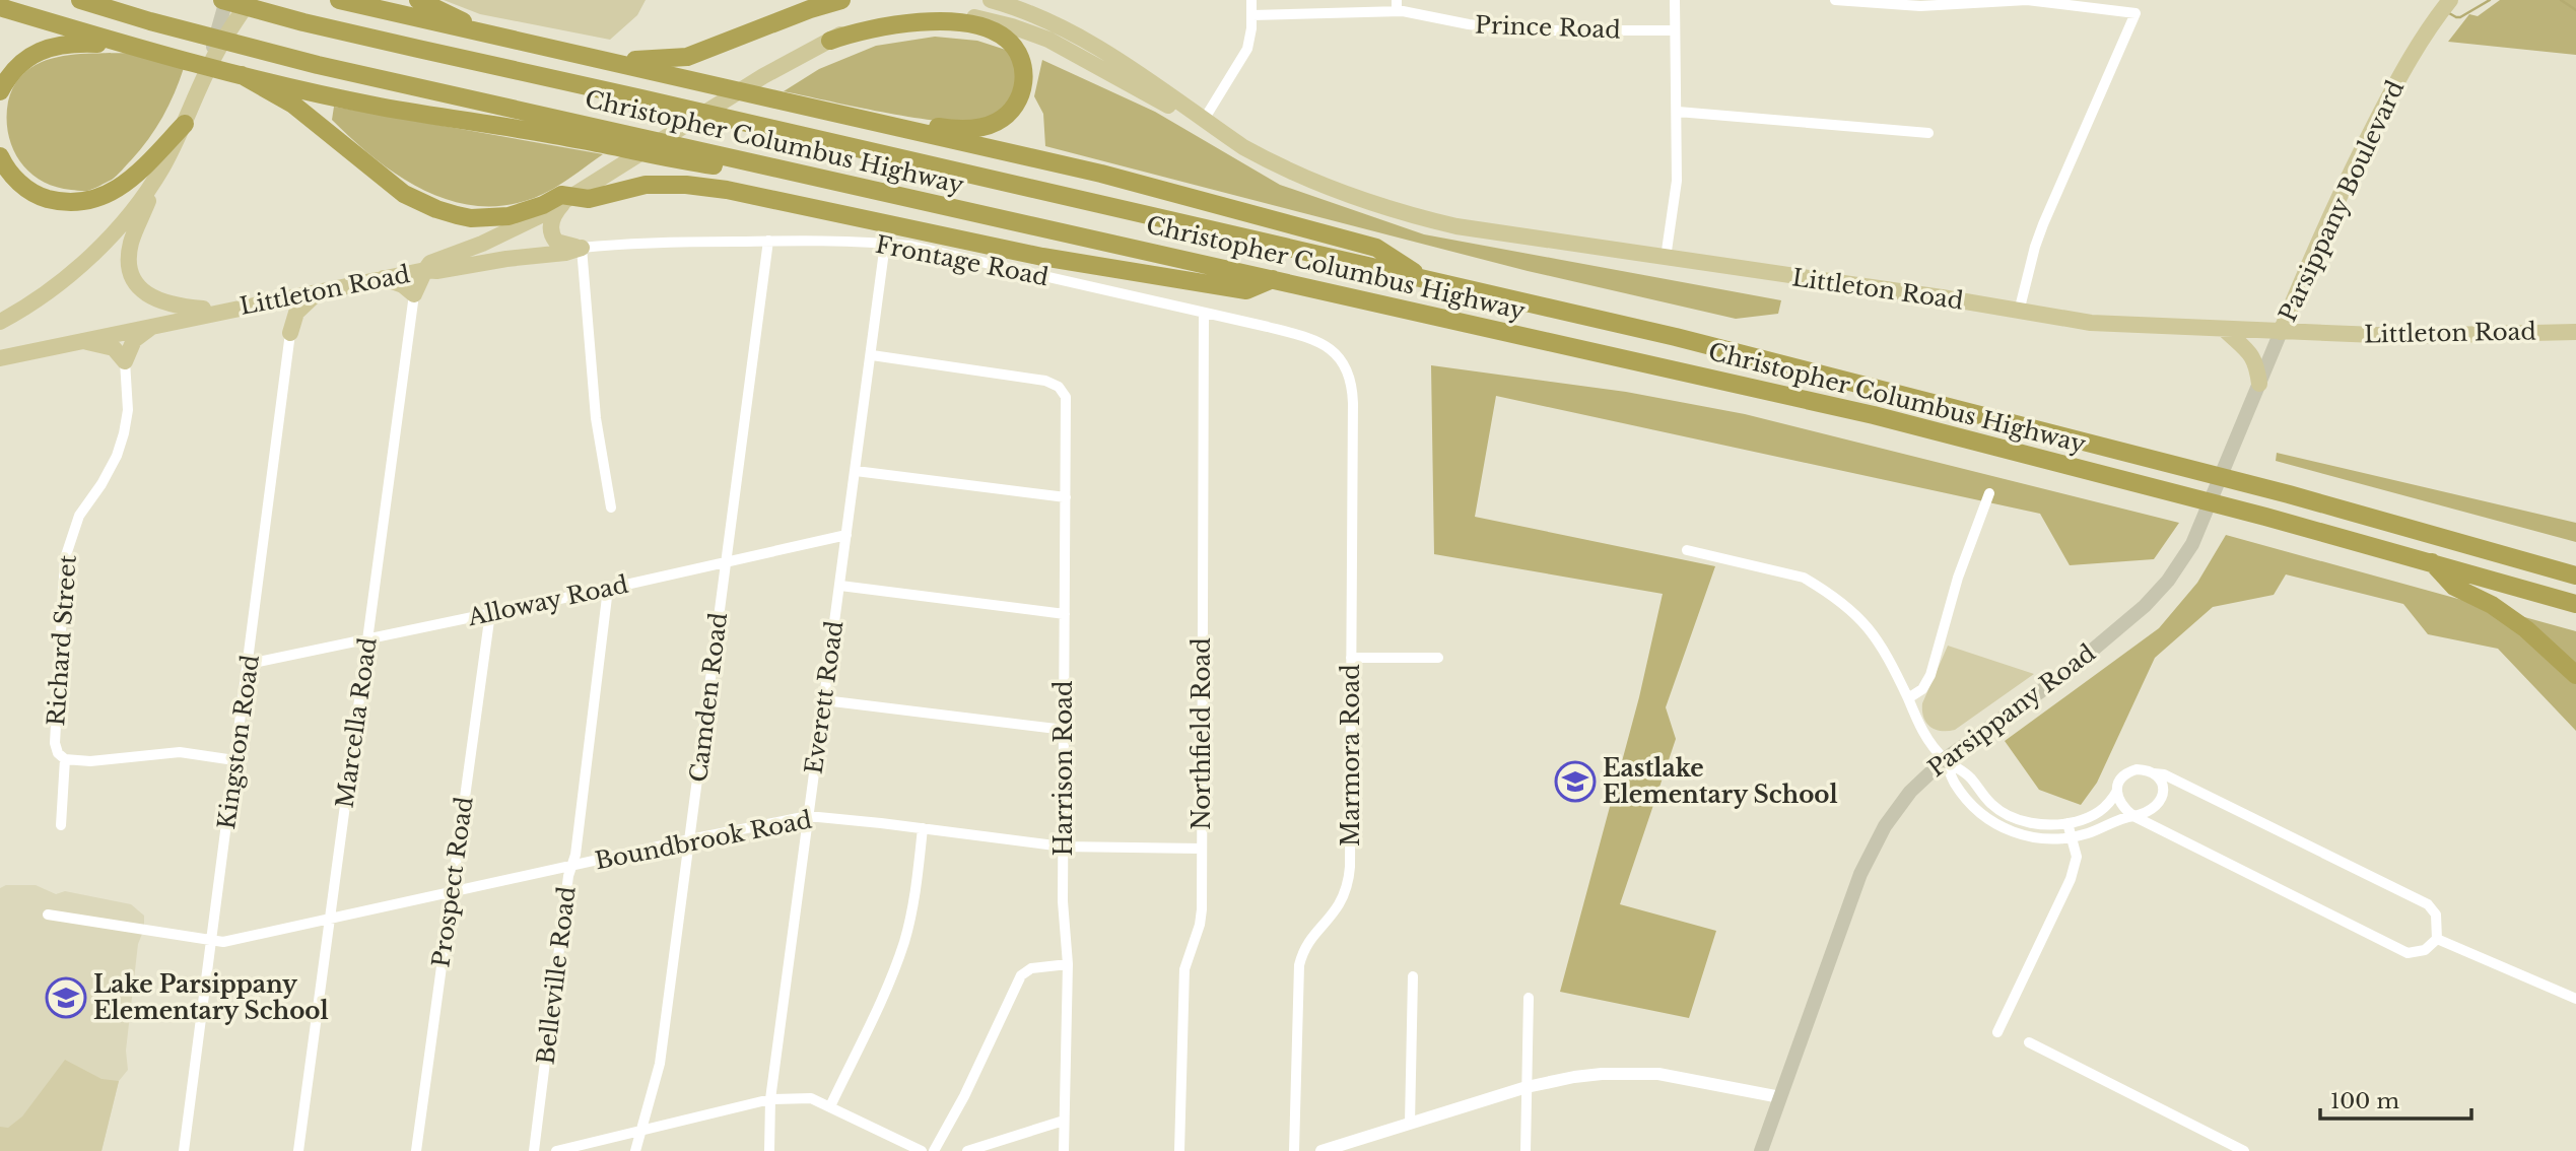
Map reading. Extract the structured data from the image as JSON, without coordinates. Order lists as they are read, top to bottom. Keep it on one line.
{"streets":{"highway":["Christopher Columbus Highway"],"main road":["Parsippany Boulevard","Littleton Road","Parsippany Road"],"street":["Prince Road","Frontage Road","Alloway Road","Richard Street","Camden Road","Everett Road","Marcella Road","Northfield Road","Kingston Road","Marmora Road","Harrison Road","Boundbrook Road","Prospect Road","Belleville Road"]},"crossings":[["Parsippany Boulevard","Littleton Road"],["Parsippany Boulevard","Parsippany Road"],["Frontage Road","Camden Road"],["Frontage Road","Everett Road"],["Frontage Road","Northfield Road"],["Frontage Road","Marmora Road"],["Littleton Road","Parsippany Road"],["Alloway Road","Camden Road"],["Alloway Road","Everett Road"],["Alloway Road","Marcella Road"],["Alloway Road","Kingston Road"],["Alloway Road","Prospect Road"],["Alloway Road","Belleville Road"],["Camden Road","Boundbrook Road"],["Everett Road","Harrison Road"],["Everett Road","Boundbrook Road"],["Marcella Road","Boundbrook Road"],["Northfield Road","Boundbrook Road"],["Kingston Road","Boundbrook Road"],["Harrison Road","Boundbrook Road"],["Boundbrook Road","Prospect Road"],["Boundbrook Road","Belleville Road"]],"places":{"school or university":["Eastlake Elementary School","Lake Parsippany Elementary School"]},"scale_bar":"100 m"}
